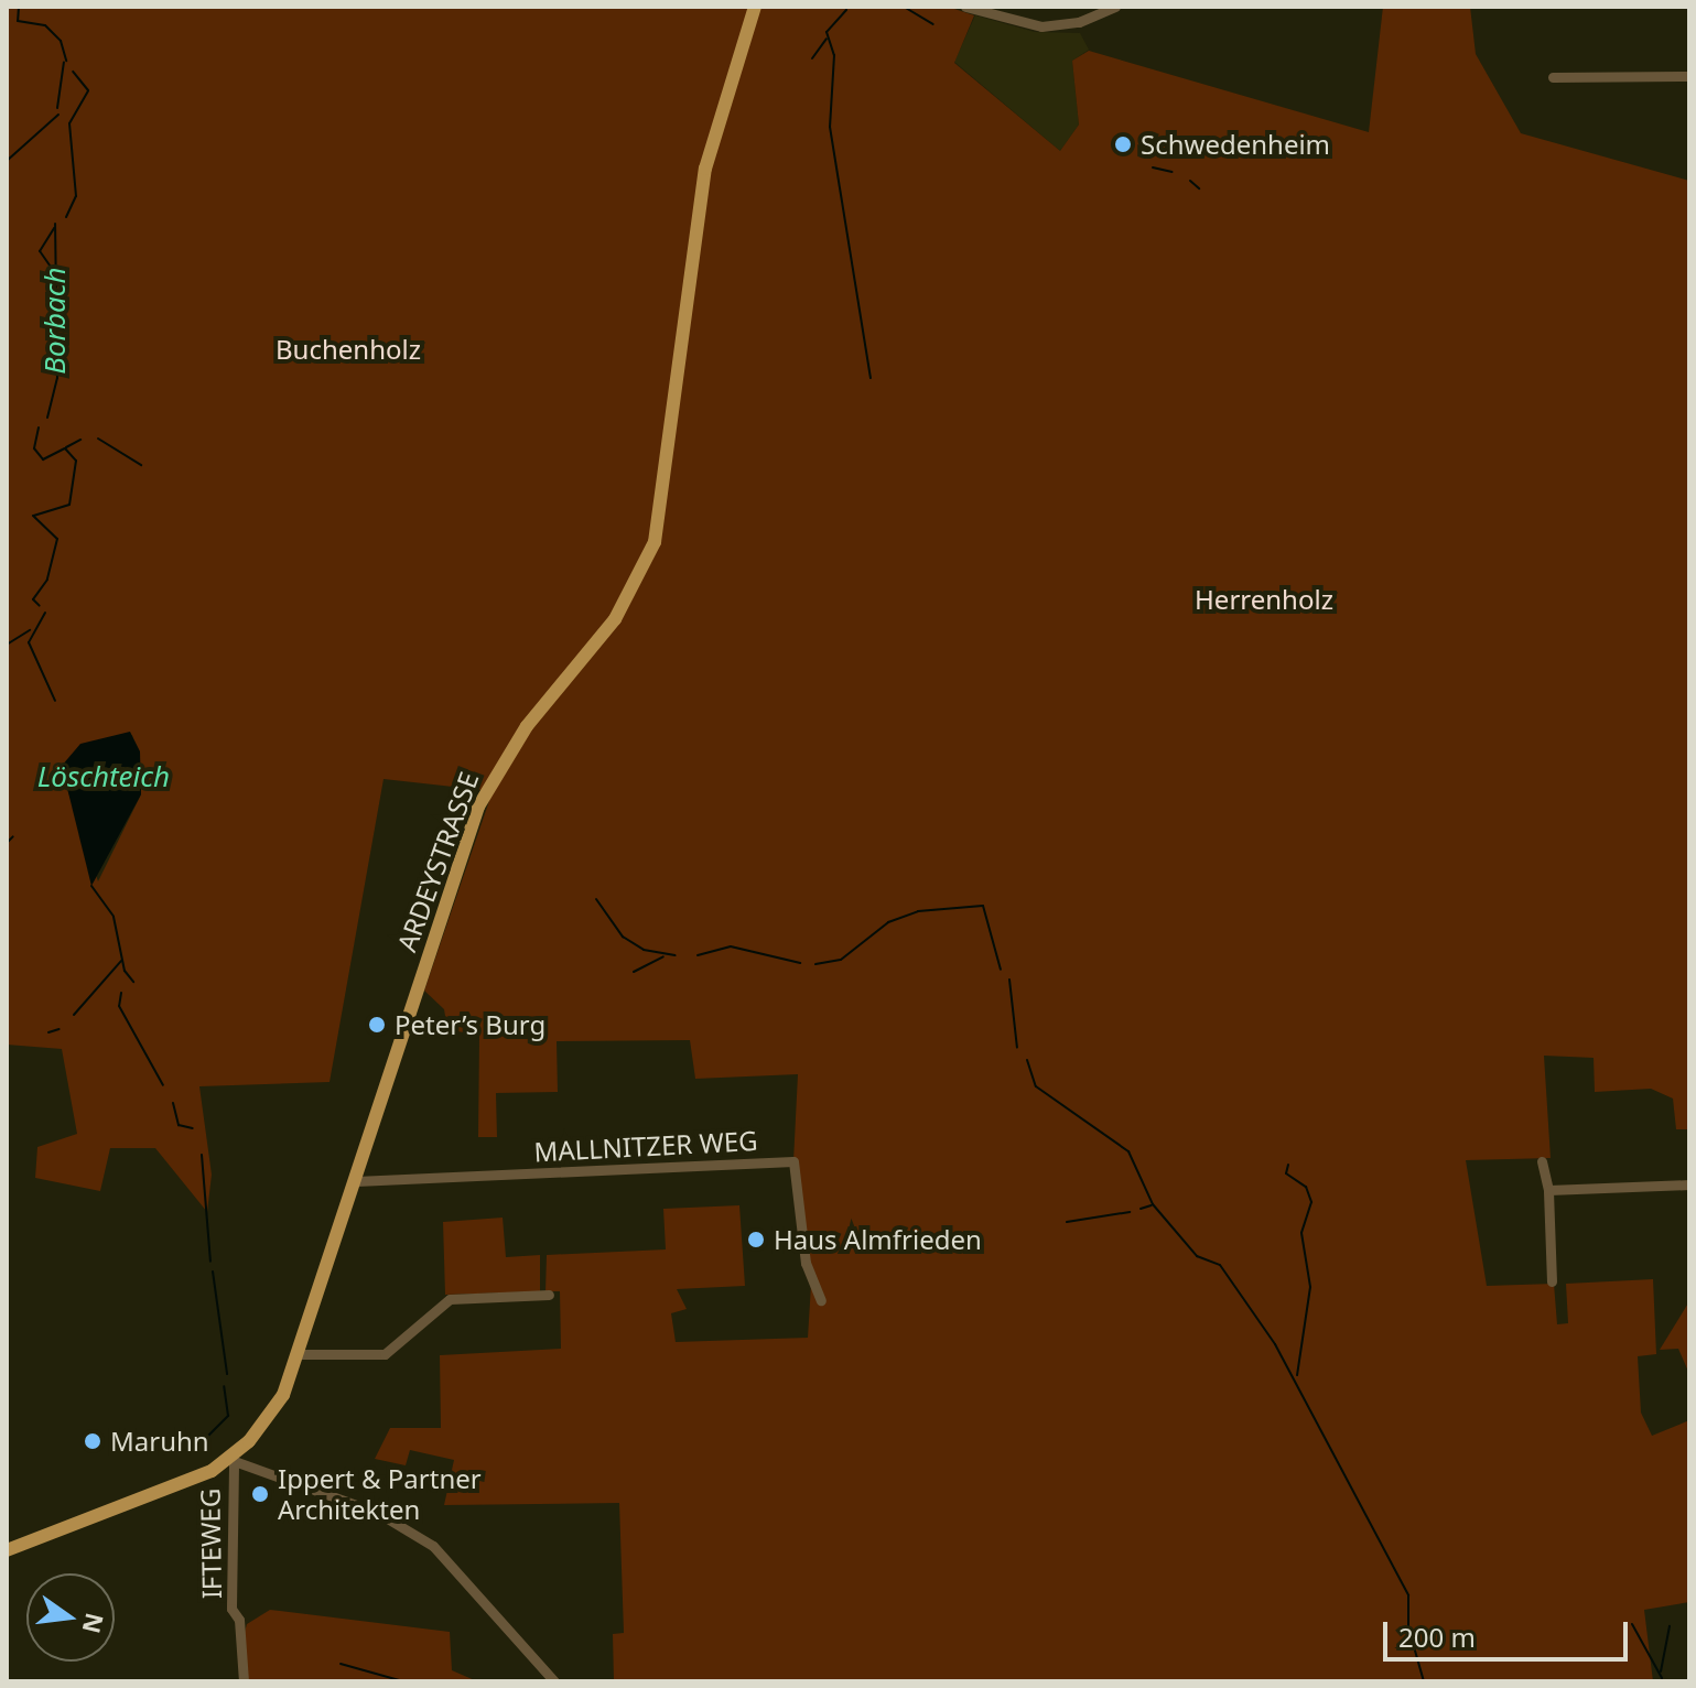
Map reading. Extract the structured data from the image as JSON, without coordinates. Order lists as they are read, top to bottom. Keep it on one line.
{"streets":{"main road":["ARDEYSTRASSE"],"street":["MALLNITZER WEG","IFTEWEG"]},"crossings":[["ARDEYSTRASSE","MALLNITZER WEG"],["ARDEYSTRASSE","IFTEWEG"]],"water":["Borbach","Löschteich"],"parks":["Buchenholz","Herrenholz"],"places":["Schwedenheim","Peter’s Burg","Haus Almfrieden","Maruhn","Ippert & Partner Architekten"],"scale_bar":"200 m","north":"right"}
